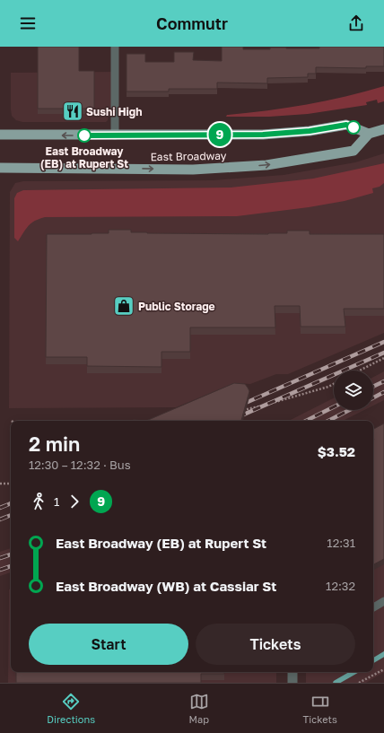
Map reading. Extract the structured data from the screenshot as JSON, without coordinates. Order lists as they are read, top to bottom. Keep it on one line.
{"streets":{"main road":["East Broadway"]},"places":{"restaurant":["Sushi High"],"other":["East Broadway (EB) at Rupert St"],"shop":["Public Storage"]},"lines":["bus line 9"],"page":{"header":"Commutr","on_map":"9","heading":["2 min","12:30 – 12:32 · Bus","$3.52"],"legs":["1","9"],"list":[{"name":"East Broadway (EB) at Rupert St","value":"12:31"},{"name":"East Broadway (WB) at Cassiar St","value":"12:32"}],"buttons":["Start","Tickets"],"tabs":["Directions","Map","Tickets"]}}
